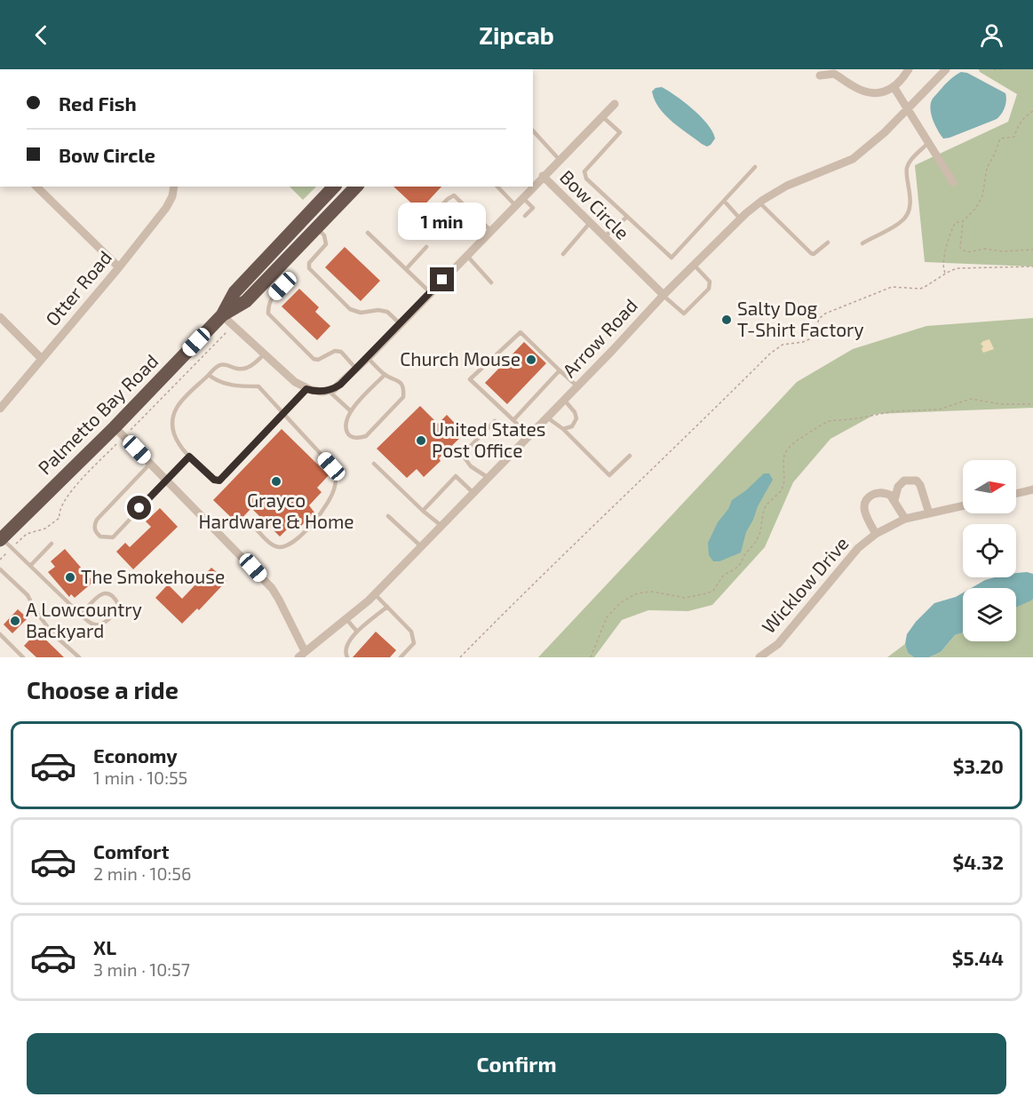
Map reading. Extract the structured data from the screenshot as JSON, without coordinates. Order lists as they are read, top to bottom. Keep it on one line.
{"streets":{"highway":["Palmetto Bay Road"],"street":["Bow Circle","Otter Road","Arrow Road","Wicklow Drive"]},"crossings":[["Bow Circle","Arrow Road"]],"places":["Salty Dog T-Shirt Factory","Church Mouse","United States Post Office","Grayco Hardware & Home","The Smokehouse","A Lowcountry Backyard"],"north":"right","page":{"header":"Zipcab","banner":["Red Fish","Bow Circle"],"bubble":"1 min","heading":"Choose a ride","list":[{"name":"Economy","note":"1 min · 10:55","value":"$3.20"},{"name":"Comfort","note":"2 min · 10:56","value":"$4.32"},{"name":"XL","note":"3 min · 10:57","value":"$5.44"}],"buttons":"Confirm"}}
